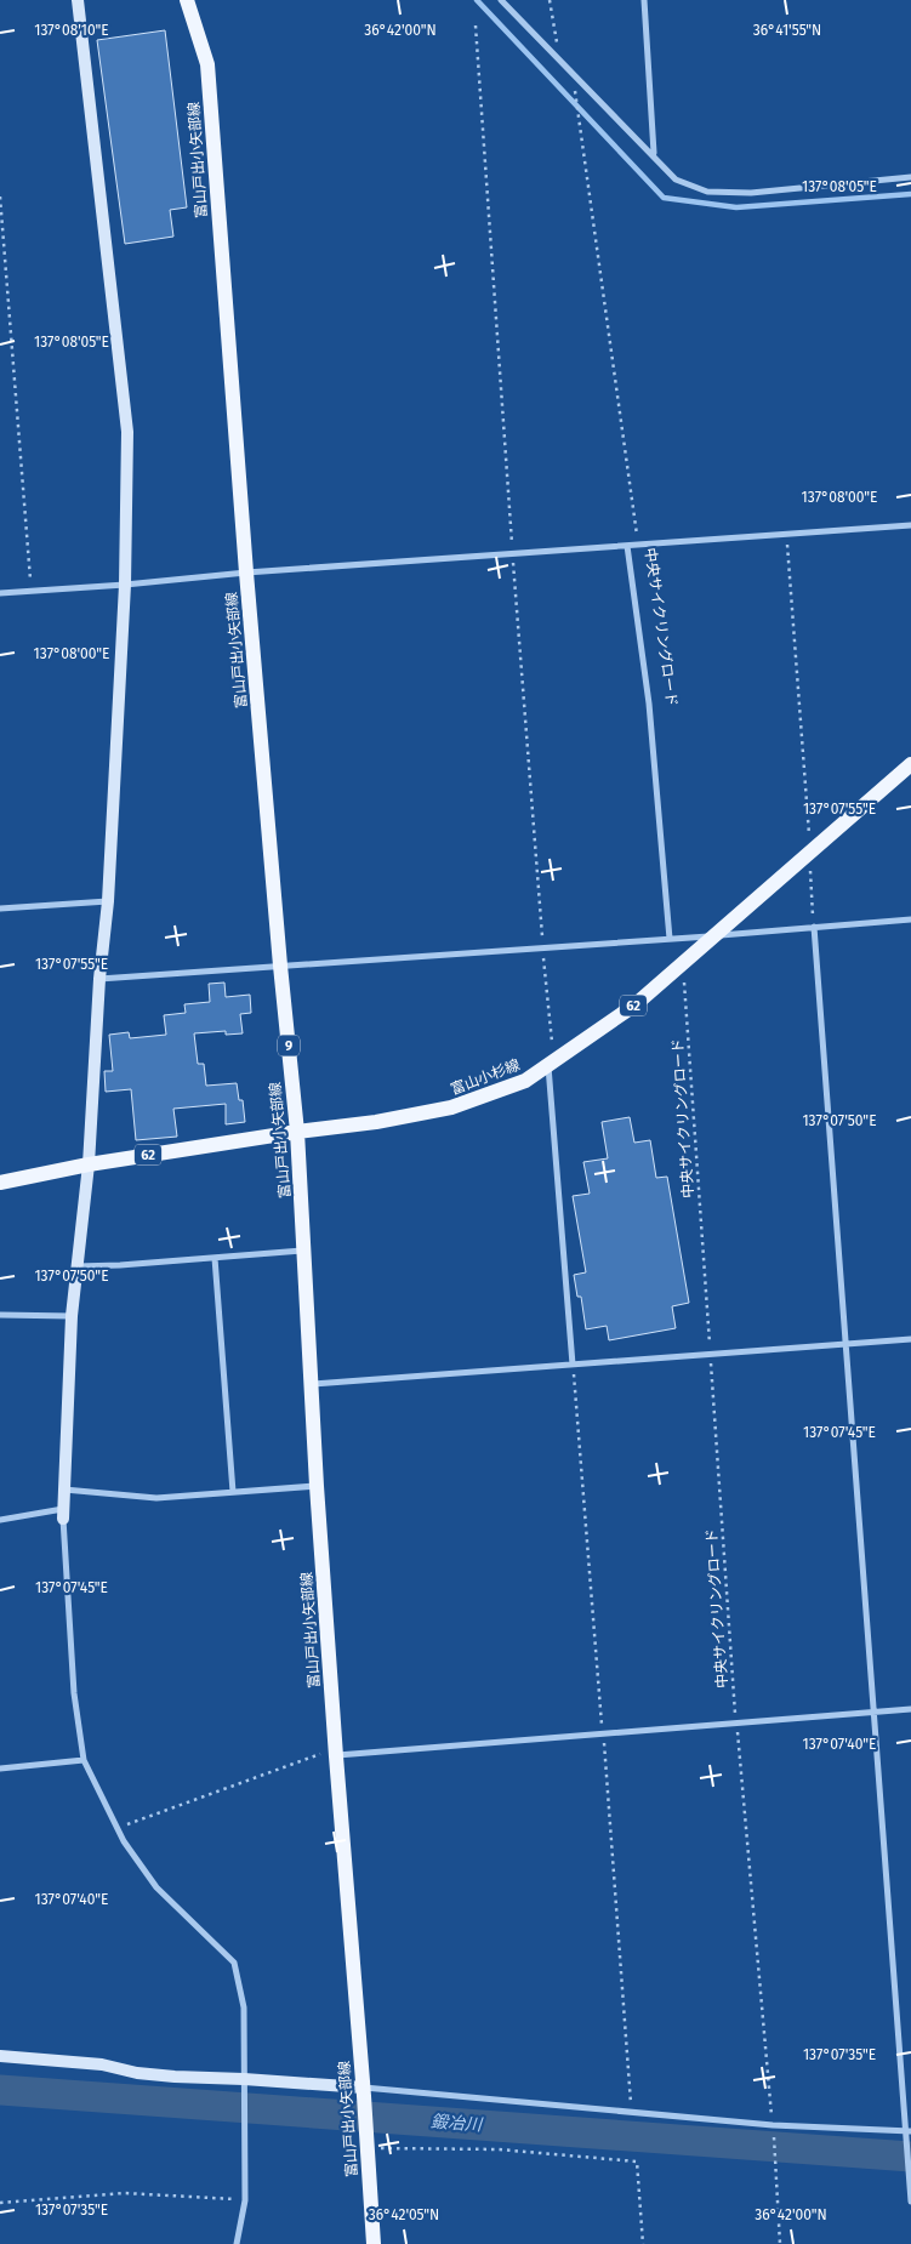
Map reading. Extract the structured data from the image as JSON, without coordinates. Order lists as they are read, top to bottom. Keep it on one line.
{"streets":{"main road":["富山戸出小矢部線","62","9","富山小杉線"],"path":["中央サイクリングロード"]},"crossings":[["富山戸出小矢部線","富山小杉線"],["中央サイクリングロード","富山小杉線"]],"water":["鍛冶川"],"coordinates":["137°08'10\"E","36°41'55\"N","36°42'00\"N","137°08'05\"E","137°08'00\"E","137°07'55\"E","137°07'50\"E","137°07'45\"E","137°07'40\"E","137°07'35\"E","36°42'05\"N"]}
